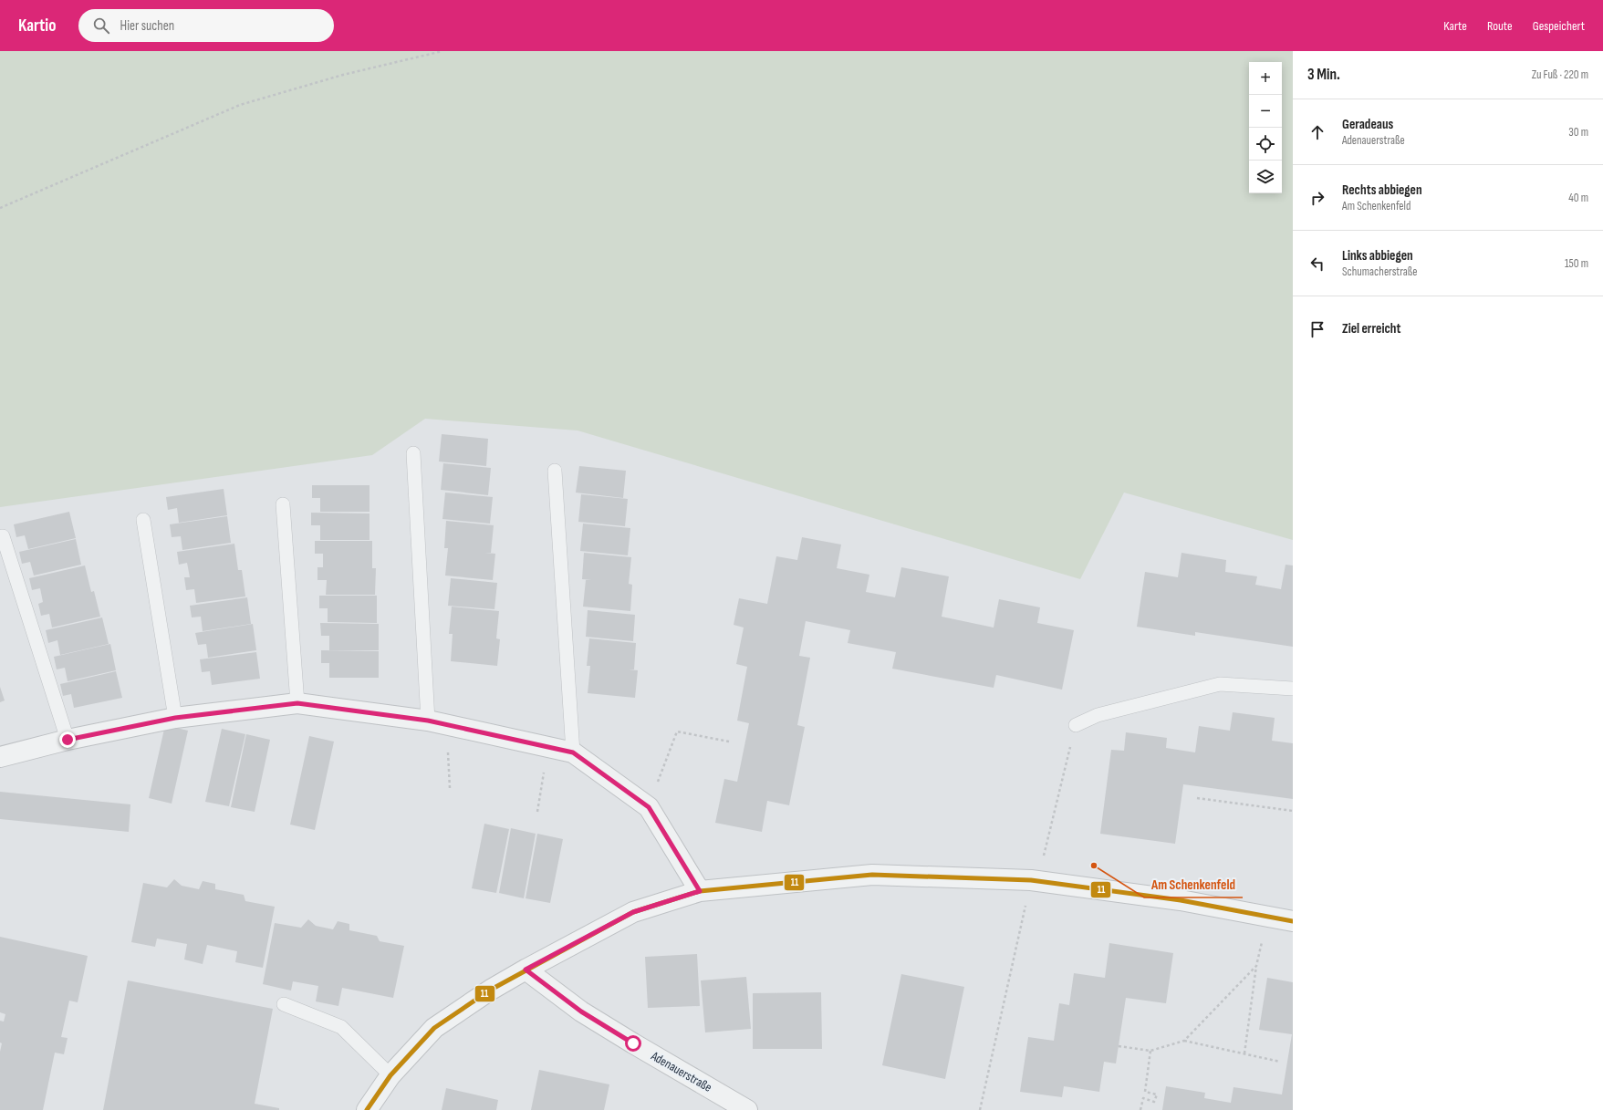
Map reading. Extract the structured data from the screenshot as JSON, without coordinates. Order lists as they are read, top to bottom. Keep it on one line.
{"streets":{"street":["Adenauerstraße"]},"places":["Am Schenkenfeld"],"lines":["transit line 11"],"page":{"header":"Kartio","search":"Hier suchen","nav":["Karte","Route","Gespeichert"],"heading":["3 Min.","Zu Fuß · 220 m"],"map_buttons":["+","−"],"list":[["Geradeaus","Adenauerstraße","30 m"],["Rechts abbiegen","Am Schenkenfeld","40 m"],["Links abbiegen","Schumacherstraße","150 m"],"Ziel erreicht"]}}
